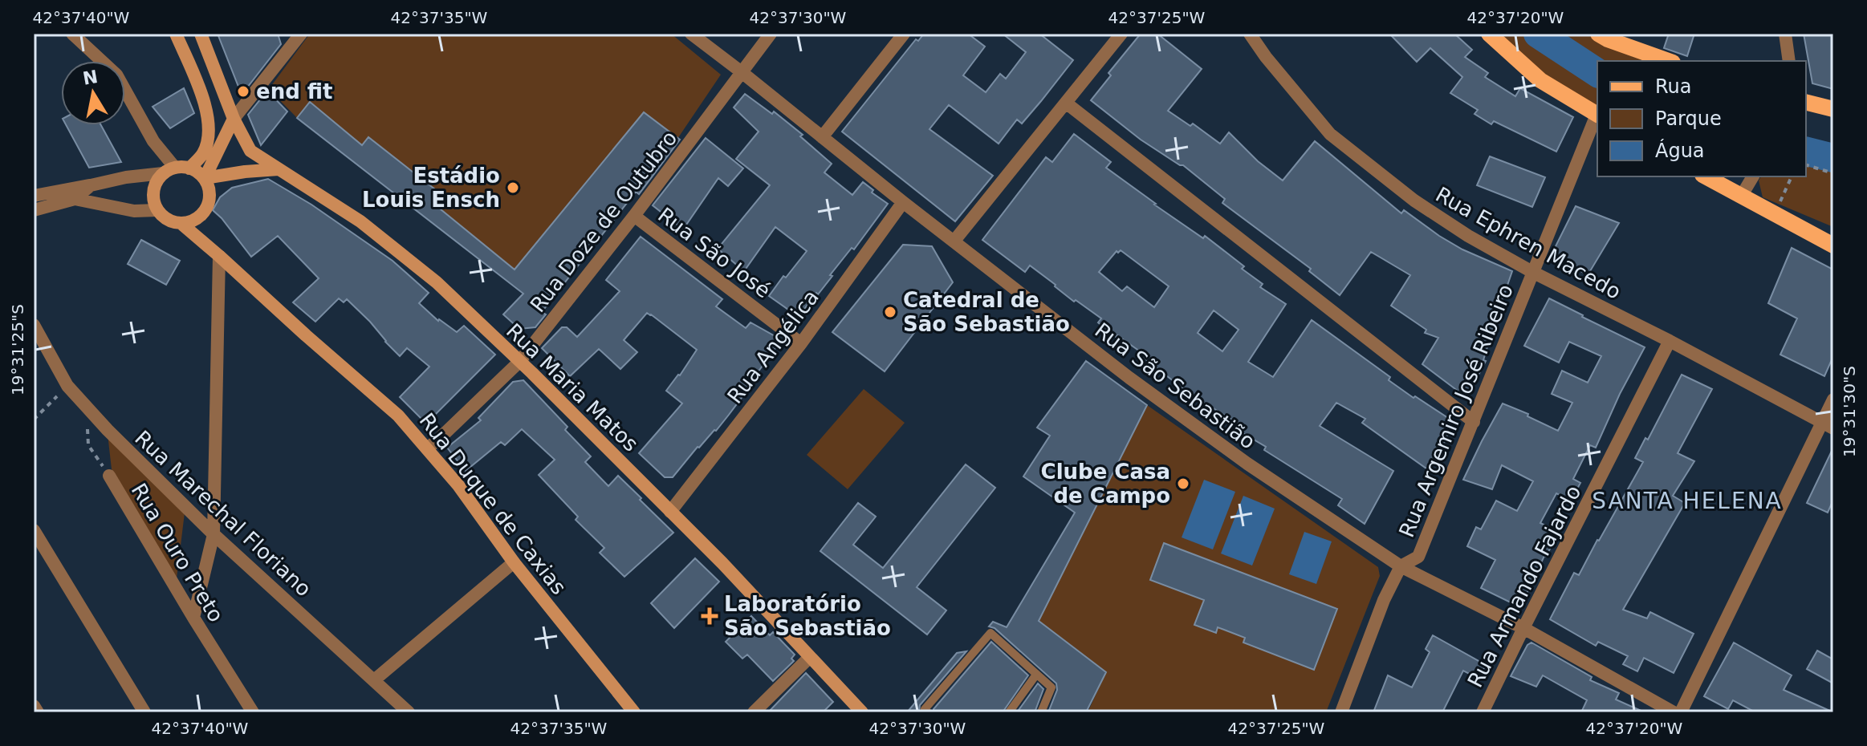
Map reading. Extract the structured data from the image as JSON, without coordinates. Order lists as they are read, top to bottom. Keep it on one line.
{"streets":{"main road":["Rua Maria Matos","Rua Duque de Caxias"],"street":["Rua Doze de Outubro","Rua Ephren Macedo","Rua São José","Rua Angélica","Rua São Sebastião","Rua Argemiro José Ribeiro","Rua Marechal Floriano","Rua Ouro Preto","Rua Armando Fajardo"]},"crossings":[["Rua Doze de Outubro","Rua São José"],["Rua Doze de Outubro","Rua São Sebastião"],["Rua Doze de Outubro","Rua Maria Matos"],["Rua Doze de Outubro","Rua Duque de Caxias"],["Rua Ephren Macedo","Rua Argemiro José Ribeiro"],["Rua Ephren Macedo","Rua Armando Fajardo"],["Rua São José","Rua Angélica"],["Rua Angélica","Rua São Sebastião"],["Rua Angélica","Rua Maria Matos"],["Rua São Sebastião","Rua Argemiro José Ribeiro"],["Rua São Sebastião","Rua Armando Fajardo"],["Rua Marechal Floriano","Rua Ouro Preto"]],"districts":["SANTA HELENA"],"places":{"other":["end fit","Estádio Louis Ensch","Catedral de São Sebastião","Clube Casa de Campo"],"health":["Laboratório São Sebastião"]},"legend":["Rua","Parque","Água"],"north":"top","coordinates":["42°37'40\"W","42°37'35\"W","42°37'30\"W","42°37'25\"W","42°37'20\"W","19°31'25\"S","19°31'30\"S"]}
